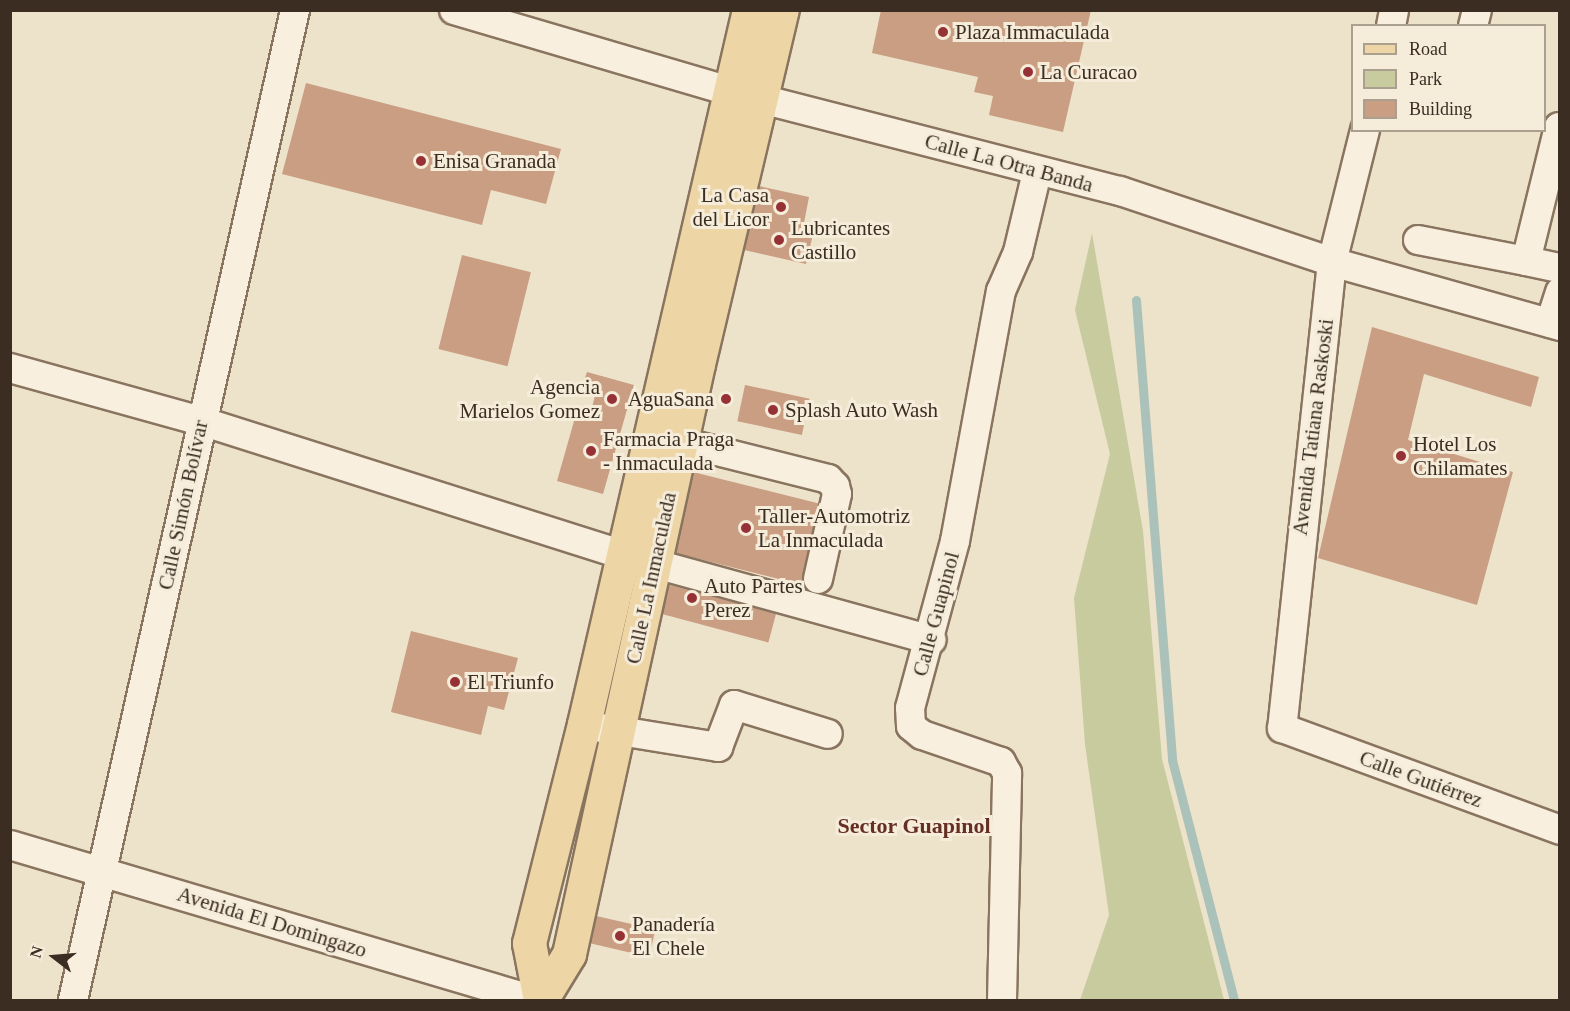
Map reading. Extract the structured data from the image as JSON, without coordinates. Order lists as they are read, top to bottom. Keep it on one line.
{"streets":{"main road":["Calle La Inmaculada"],"street":["Calle La Otra Banda","Avenida Tatiana Raskoski","Calle Simón Bolívar","Calle Guapinol","Calle Gutiérrez","Avenida El Domingazo"]},"crossings":[["Calle La Otra Banda","Avenida Tatiana Raskoski"],["Calle La Otra Banda","Calle La Inmaculada"],["Calle La Otra Banda","Calle Guapinol"],["Avenida Tatiana Raskoski","Calle Gutiérrez"],["Calle Simón Bolívar","Avenida El Domingazo"]],"districts":["Sector Guapinol"],"places":["Plaza Immaculada","La Curacao","Enisa Granada","La Casa del Licor","Lubricantes Castillo","Agencia Marielos Gomez","AguaSana","Splash Auto Wash","Farmacia Praga - Inmaculada","Hotel Los Chilamates","Taller-Automotriz La Inmaculada","Auto Partes Perez","El Triunfo","Panadería El Chele"],"legend":["Road","Park","Building"],"north":"left"}
